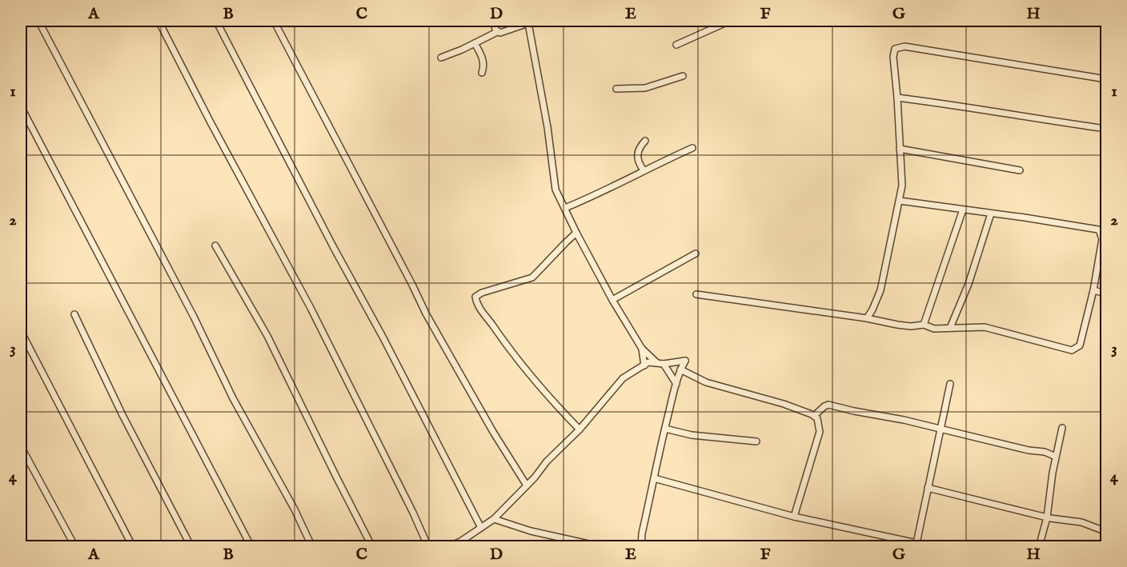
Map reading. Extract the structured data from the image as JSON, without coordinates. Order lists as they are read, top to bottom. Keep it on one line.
{"grid":{"columns":["A","B","C","D","E","F","G","H"],"rows":["1","2","3","4"]}}
